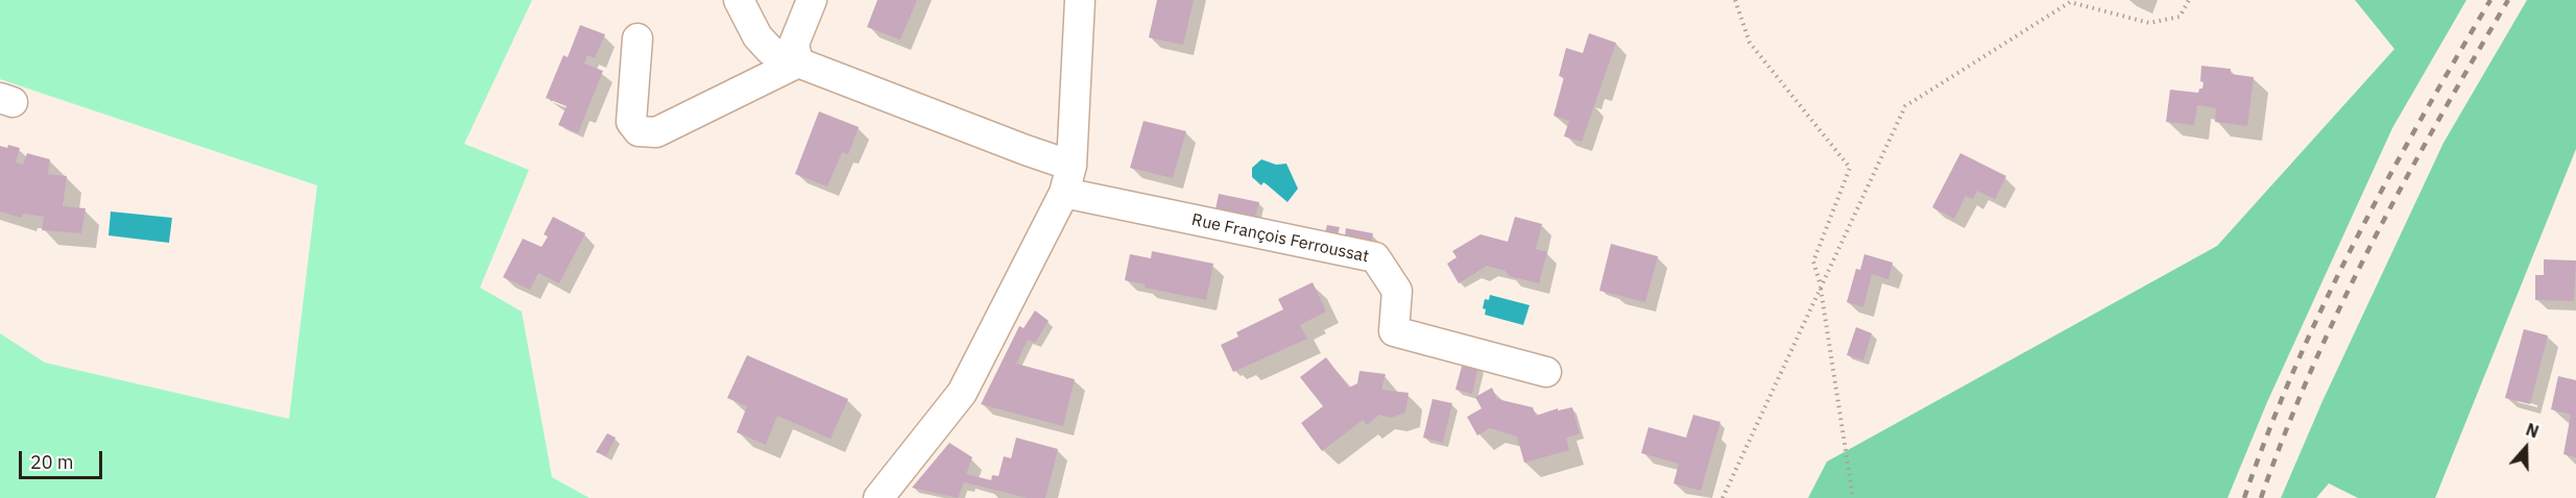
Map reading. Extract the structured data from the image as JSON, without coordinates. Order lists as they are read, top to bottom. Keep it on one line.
{"streets":{"street":["Rue François Ferroussat"]},"scale_bar":"20 m","north":"top"}
